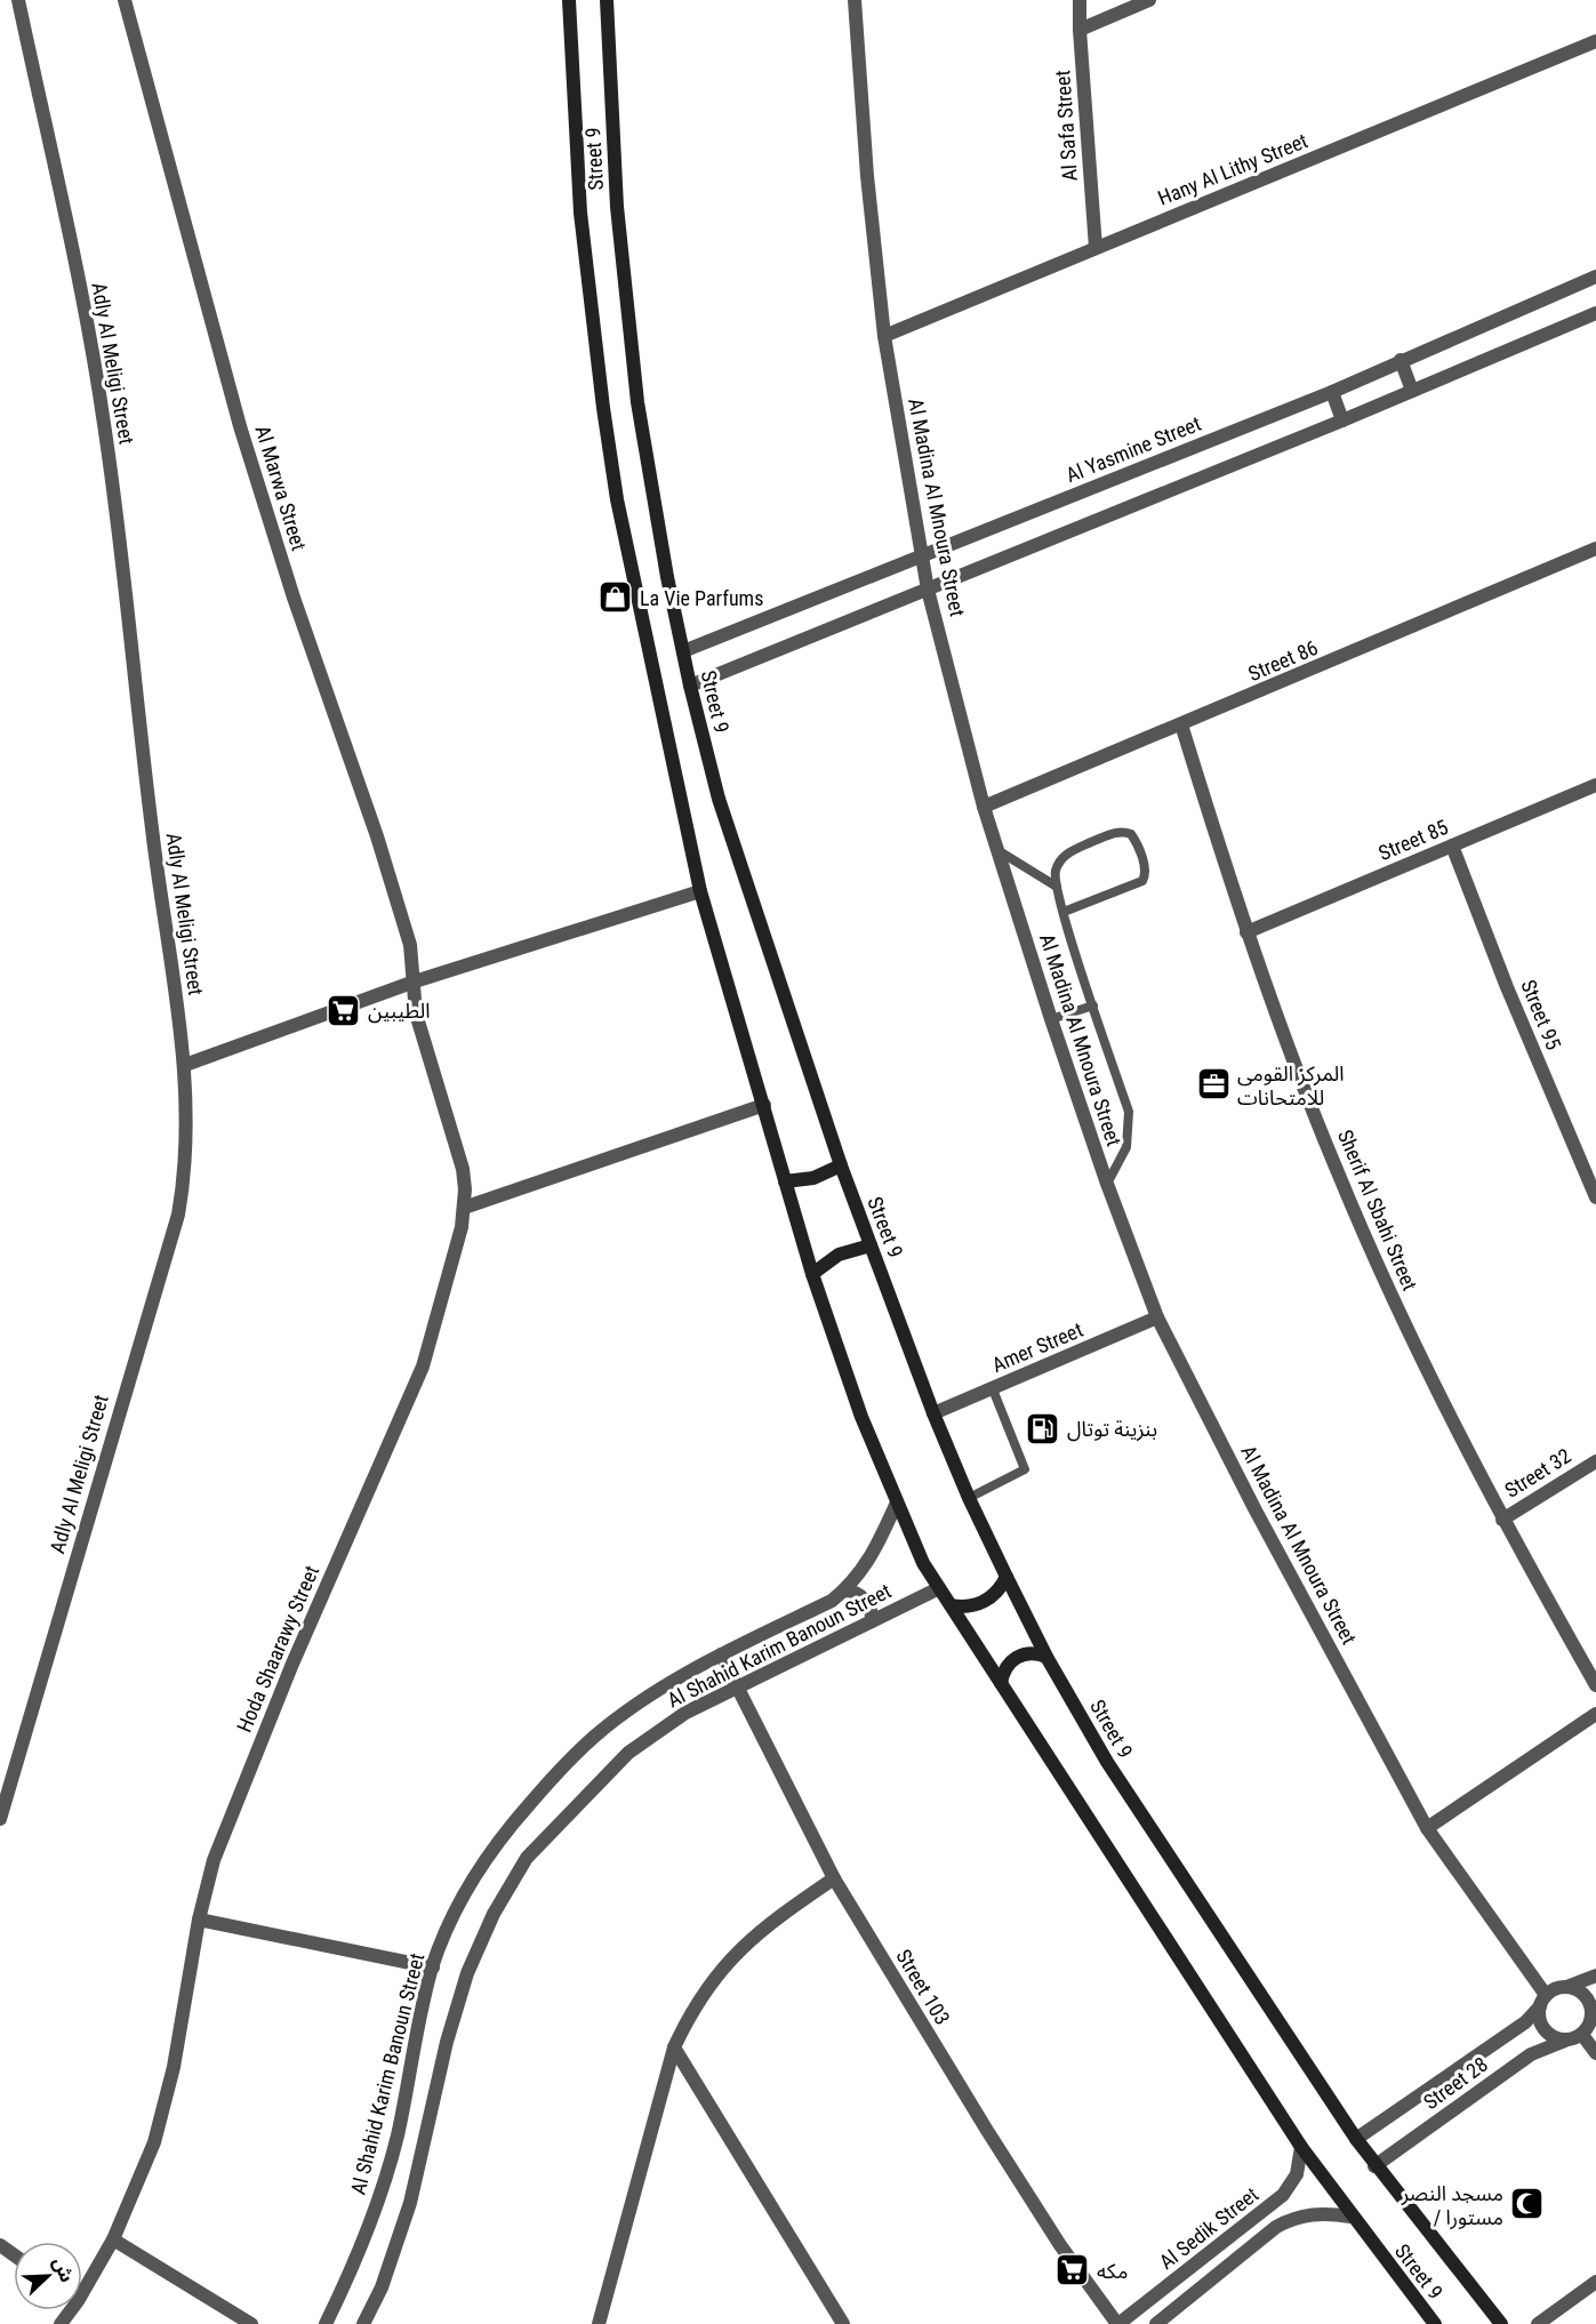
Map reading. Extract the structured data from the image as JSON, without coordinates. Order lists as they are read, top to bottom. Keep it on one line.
{"streets":{"main road":["Street 9"],"street":["Al Safa Street","Hany Al Lithy Street","Adly Al Meligi Street","Al Yasmine Street","Al Marwa Street","Al Madina Al Mnoura Street","Street 86","Street 85","Street 95","Sherif Al Sbahi Street","Amer Street","Street 32","Al Shahid Karim Banoun Street","Hoda Shaarawy Street","Street 103","Street 28","Al Sedik Street"]},"crossings":[["Al Safa Street","Hany Al Lithy Street"],["Street 9","Al Yasmine Street"],["Street 9","Amer Street"],["Street 9","Al Shahid Karim Banoun Street"],["Street 9","Street 28"],["Street 9","Al Sedik Street"],["Hany Al Lithy Street","Al Madina Al Mnoura Street"],["Al Yasmine Street","Al Madina Al Mnoura Street"],["Al Marwa Street","Hoda Shaarawy Street"],["Al Madina Al Mnoura Street","Street 86"],["Al Madina Al Mnoura Street","Amer Street"],["Al Madina Al Mnoura Street","Street 28"],["Street 86","Sherif Al Sbahi Street"],["Street 85","Street 95"],["Street 85","Sherif Al Sbahi Street"],["Sherif Al Sbahi Street","Street 32"],["Al Shahid Karim Banoun Street","Street 103"],["Street 103","Al Sedik Street"]],"places":{"shop":["La Vie Parfums"],"supermarket":["الطيبين","مكه"],"office":["المركز القومى للامتحانات"],"fuel station":["بنزينة توتال"],"mosque":["مسجد النصر / مستورا"]},"north":"top right"}
